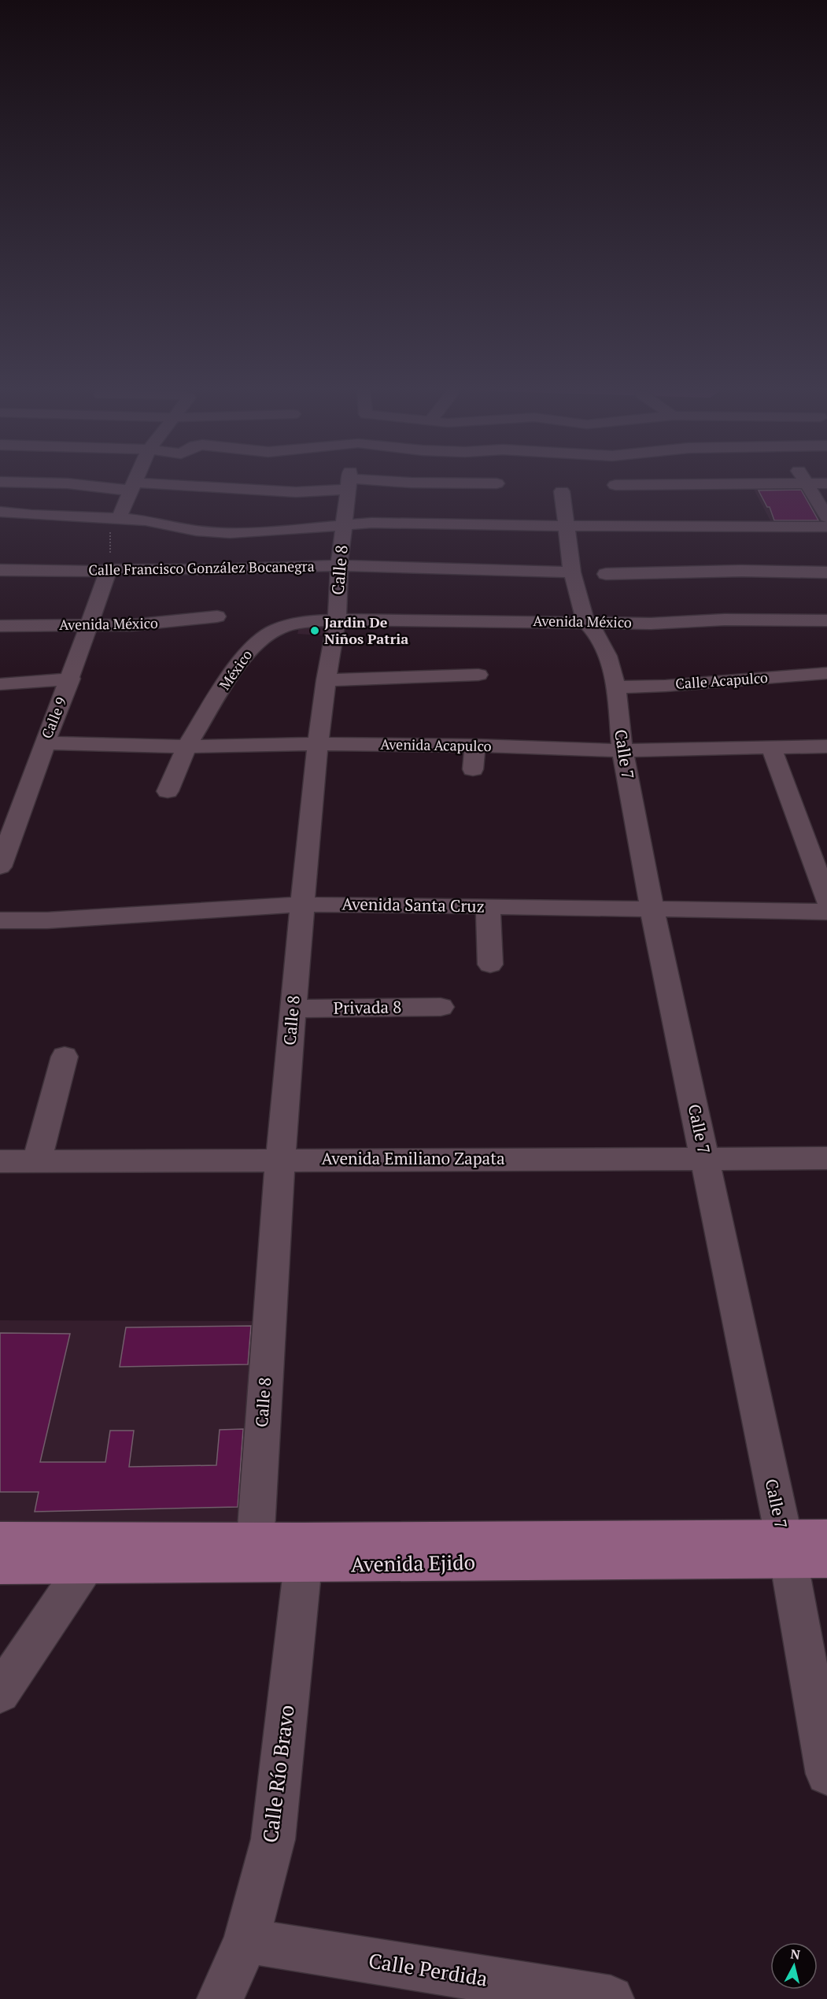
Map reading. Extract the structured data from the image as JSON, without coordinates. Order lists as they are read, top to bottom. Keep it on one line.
{"streets":{"main road":["Avenida Ejido"],"street":["Calle Francisco González Bocanegra","Calle 8","Avenida México","México","Calle Acapulco","Calle 9","Avenida Acapulco","Calle 7","Avenida Santa Cruz","Privada 8","Avenida Emiliano Zapata","Calle Río Bravo","Calle Perdida"]},"crossings":[["Calle Francisco González Bocanegra","Calle 8"],["Calle Francisco González Bocanegra","Calle 9"],["Calle Francisco González Bocanegra","Calle 7"],["Calle 8","Avenida México"],["Calle 8","México"],["Calle 8","Avenida Acapulco"],["Calle 8","Avenida Santa Cruz"],["Calle 8","Privada 8"],["Calle 8","Avenida Emiliano Zapata"],["Calle 8","Avenida Ejido"],["Avenida México","México"],["Avenida México","Calle 9"],["Avenida México","Calle 7"],["México","Avenida Acapulco"],["Calle Acapulco","Calle 7"],["Calle 9","Avenida Acapulco"],["Avenida Acapulco","Calle 7"],["Calle 7","Avenida Santa Cruz"],["Calle 7","Avenida Emiliano Zapata"],["Calle 7","Avenida Ejido"],["Avenida Ejido","Calle Río Bravo"],["Calle Río Bravo","Calle Perdida"]],"places":["Jardin De Niños Patria"],"north":"top"}
